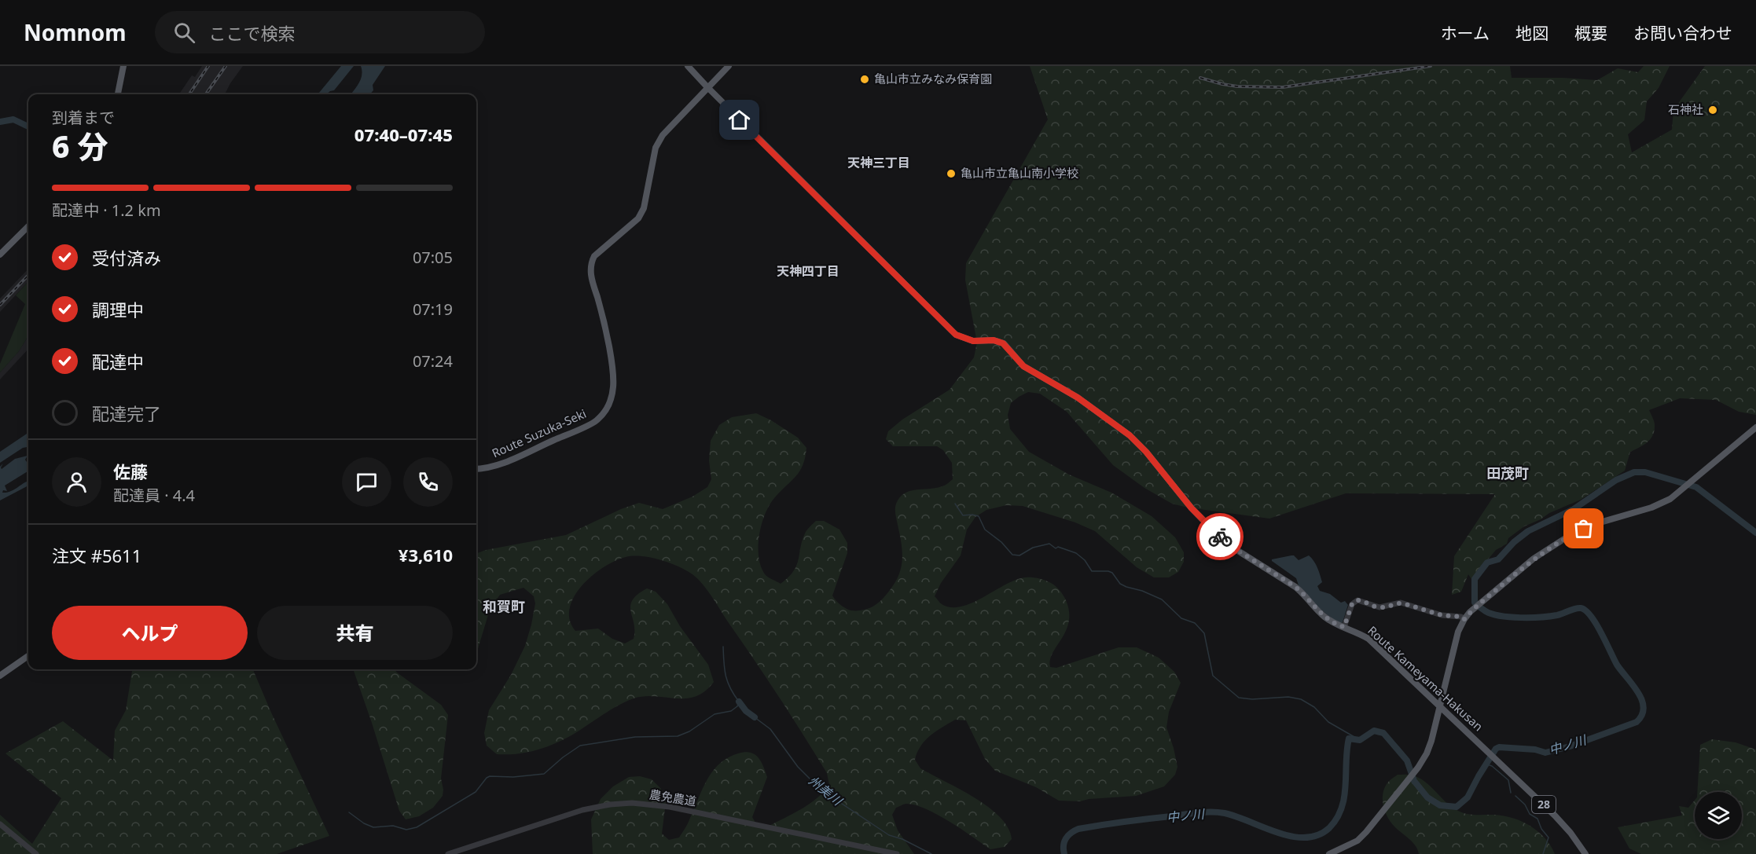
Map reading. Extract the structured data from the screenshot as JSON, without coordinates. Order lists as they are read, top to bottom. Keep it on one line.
{"streets":{"main road":["Route Suzuka-Seki","Route Kameyama-Hakusan","28"],"street":["農免農道"]},"crossings":[["Route Suzuka-Seki","Route Kameyama-Hakusan"]],"districts":["天神三丁目","天神四丁目","田茂町","和賀町"],"water":["中ノ川","州美川"],"places":["亀山市立みなみ保育園","石神社","亀山市立亀山南小学校"],"page":{"header":"Nomnom","search":"ここで検索","nav":["ホーム","地図","概要","お問い合わせ"],"heading":["6 分","到着まで","07:40–07:45"],"panel":["佐藤","配達員 · 4.4","注文 #5611","¥3,610"],"bar":"配達中 · 1.2 km","list":[["受付済み","07:05"],["調理中","07:19"],["配達中","07:24"],"配達完了"],"buttons":["ヘルプ","共有"]}}
